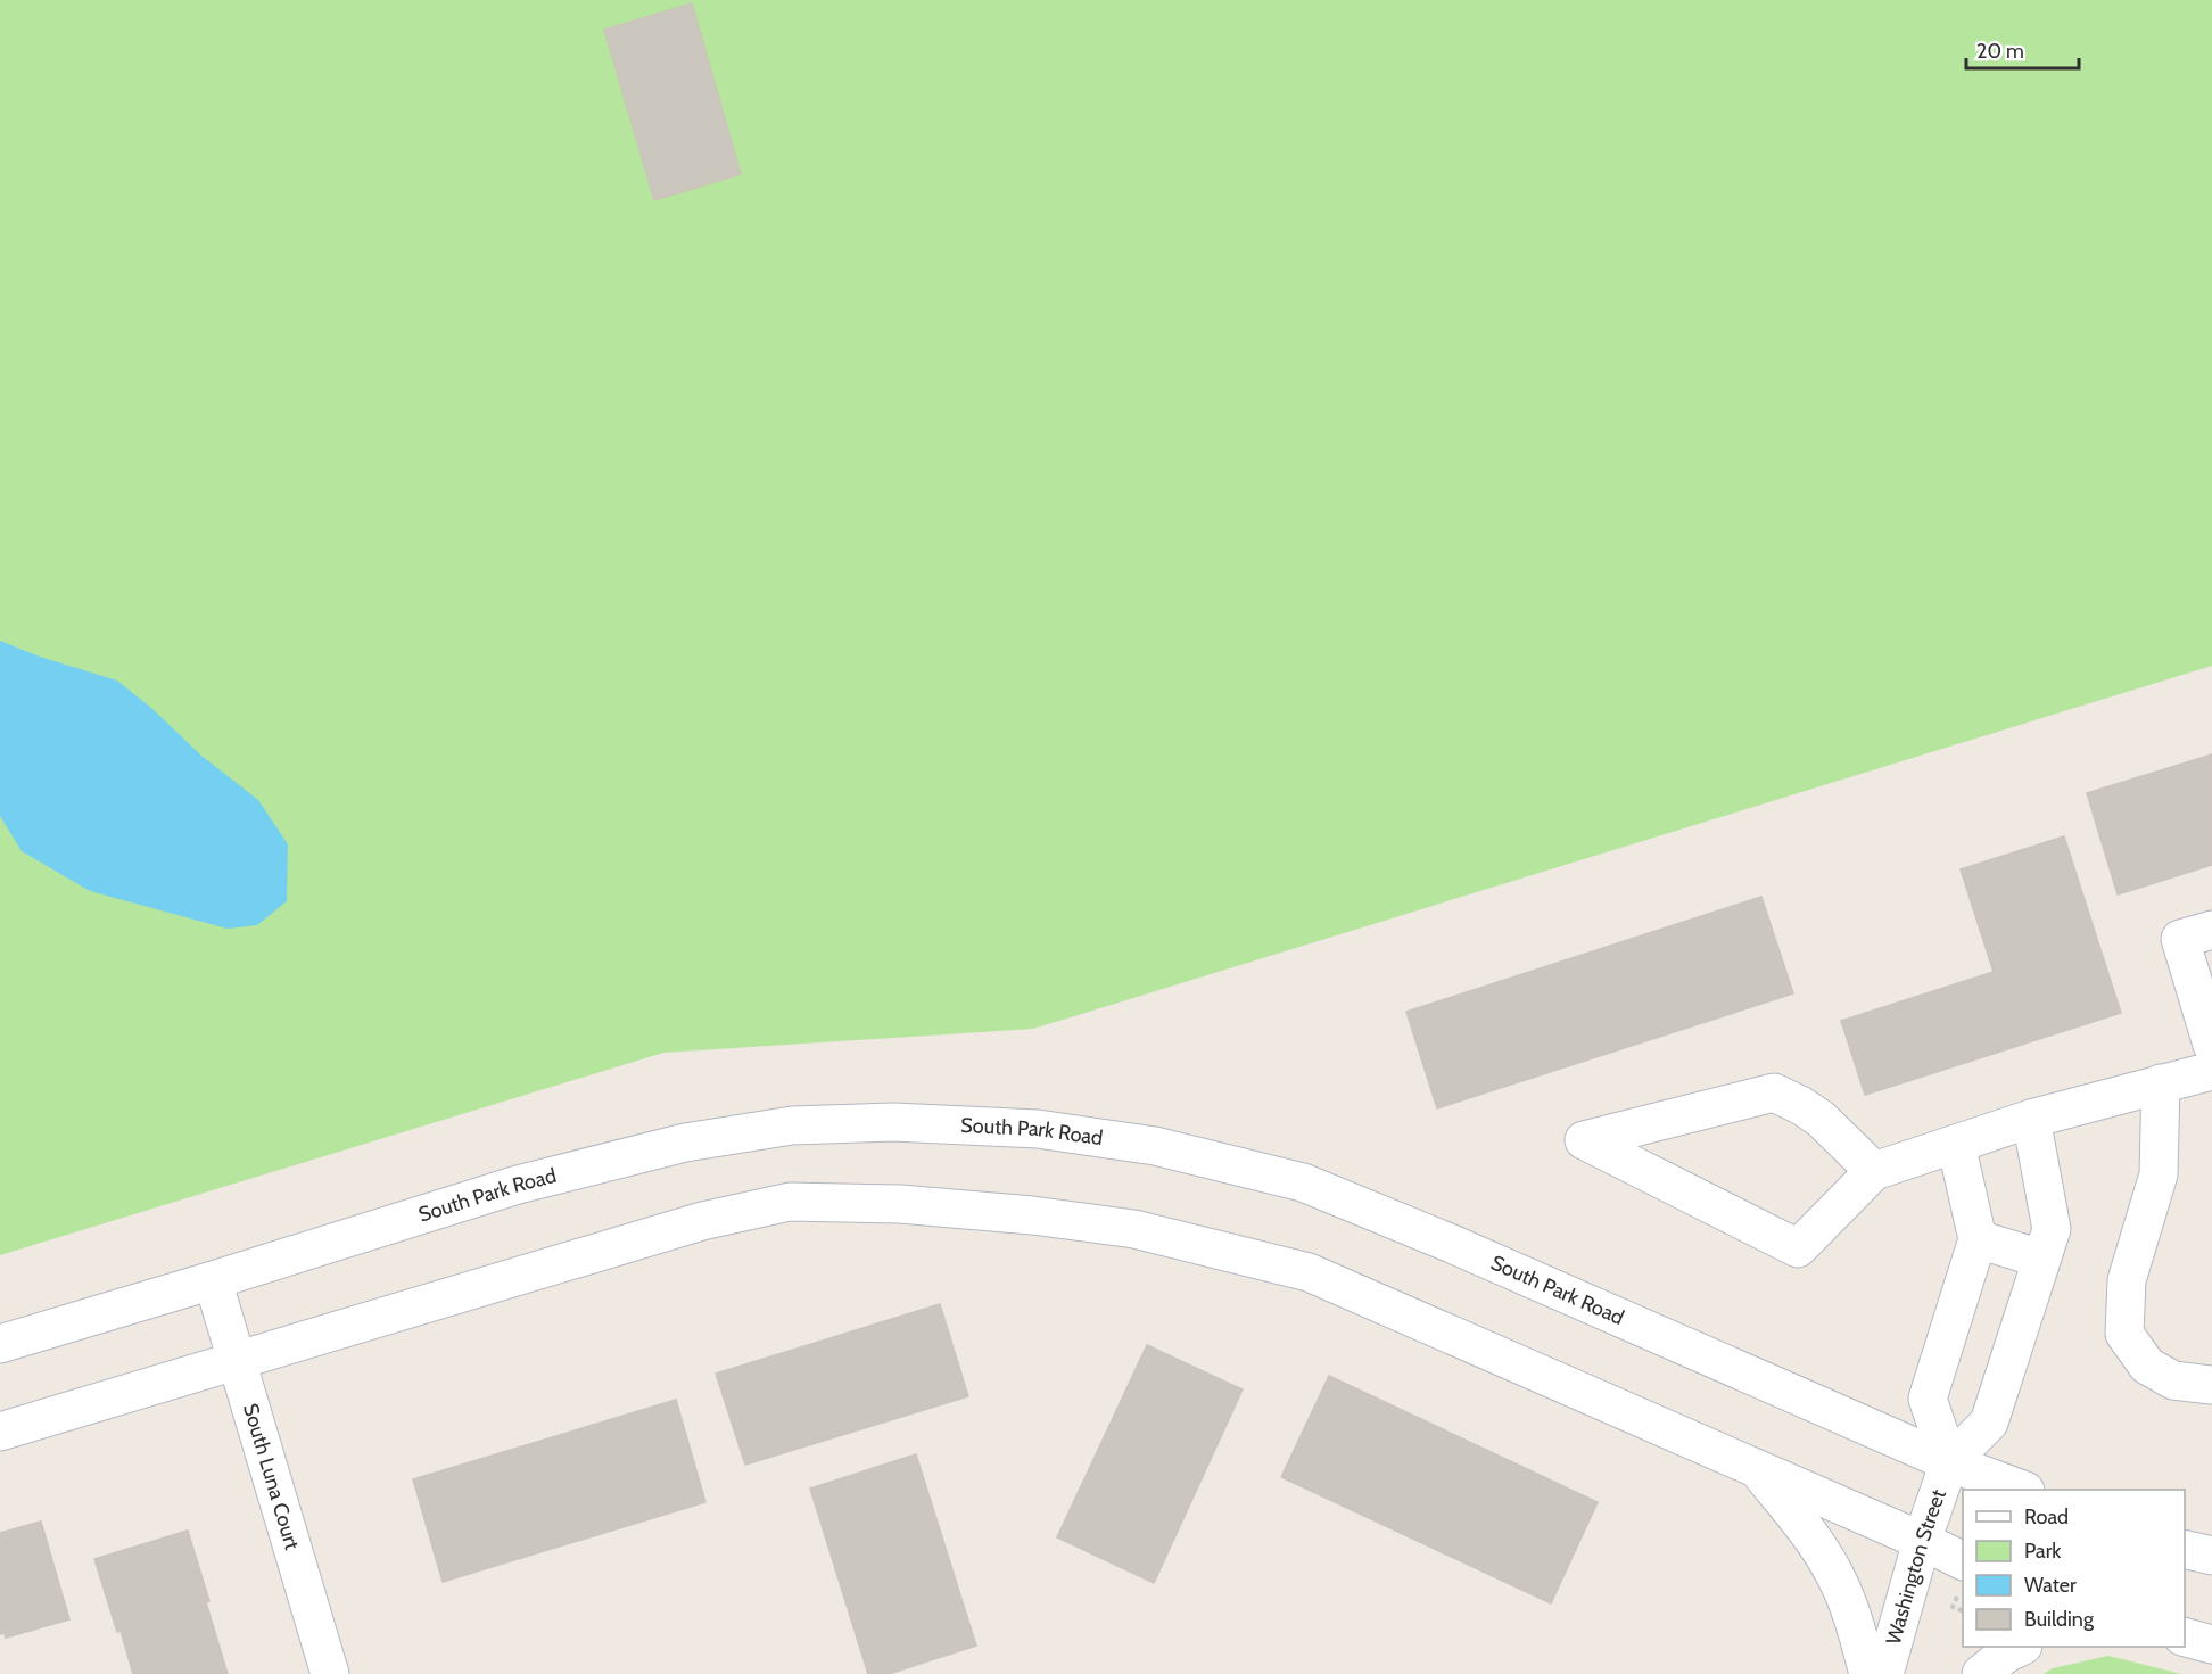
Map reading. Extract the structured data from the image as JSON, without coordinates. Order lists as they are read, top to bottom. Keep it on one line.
{"streets":{"street":["South Park Road","South Luna Court","Washington Street"]},"crossings":[["South Park Road","South Luna Court"],["South Park Road","Washington Street"]],"legend":["Road","Park","Water","Building"],"scale_bar":"20 m"}
